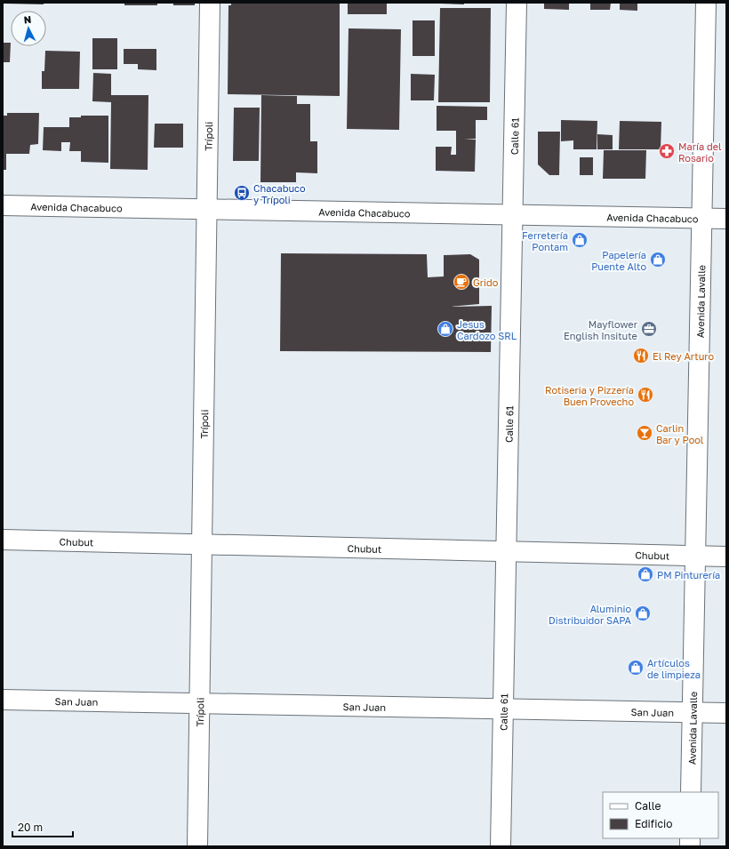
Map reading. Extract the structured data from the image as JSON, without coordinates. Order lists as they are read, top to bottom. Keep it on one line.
{"streets":{"street":["Trípoli","Calle 61","Avenida Chacabuco","Avenida Lavalle","Chubut","San Juan"]},"crossings":[["Trípoli","Avenida Chacabuco"],["Trípoli","Chubut"],["Trípoli","San Juan"],["Calle 61","Avenida Chacabuco"],["Calle 61","Chubut"],["Calle 61","San Juan"],["Avenida Chacabuco","Avenida Lavalle"],["Avenida Lavalle","Chubut"],["Avenida Lavalle","San Juan"]],"places":{"pharmacy":["María del Rosario"],"bus stop":["Chacabuco y Trípoli"],"shop":["Ferretería Pontam","Papelería Puente Alto","Jesus Cardozo SRL","PM Pinturería","Aluminio Distribuidor SAPA","Artículos de limpieza"],"cafe":["Grido"],"office":["Mayflower English Insitute"],"restaurant":["El Rey Arturo","Rotiseria y Pizzería Buen Provecho"],"bar":["Carlin Bar y Pool"]},"legend":["Calle","Edificio"],"scale_bar":"20 m","north":"top"}
